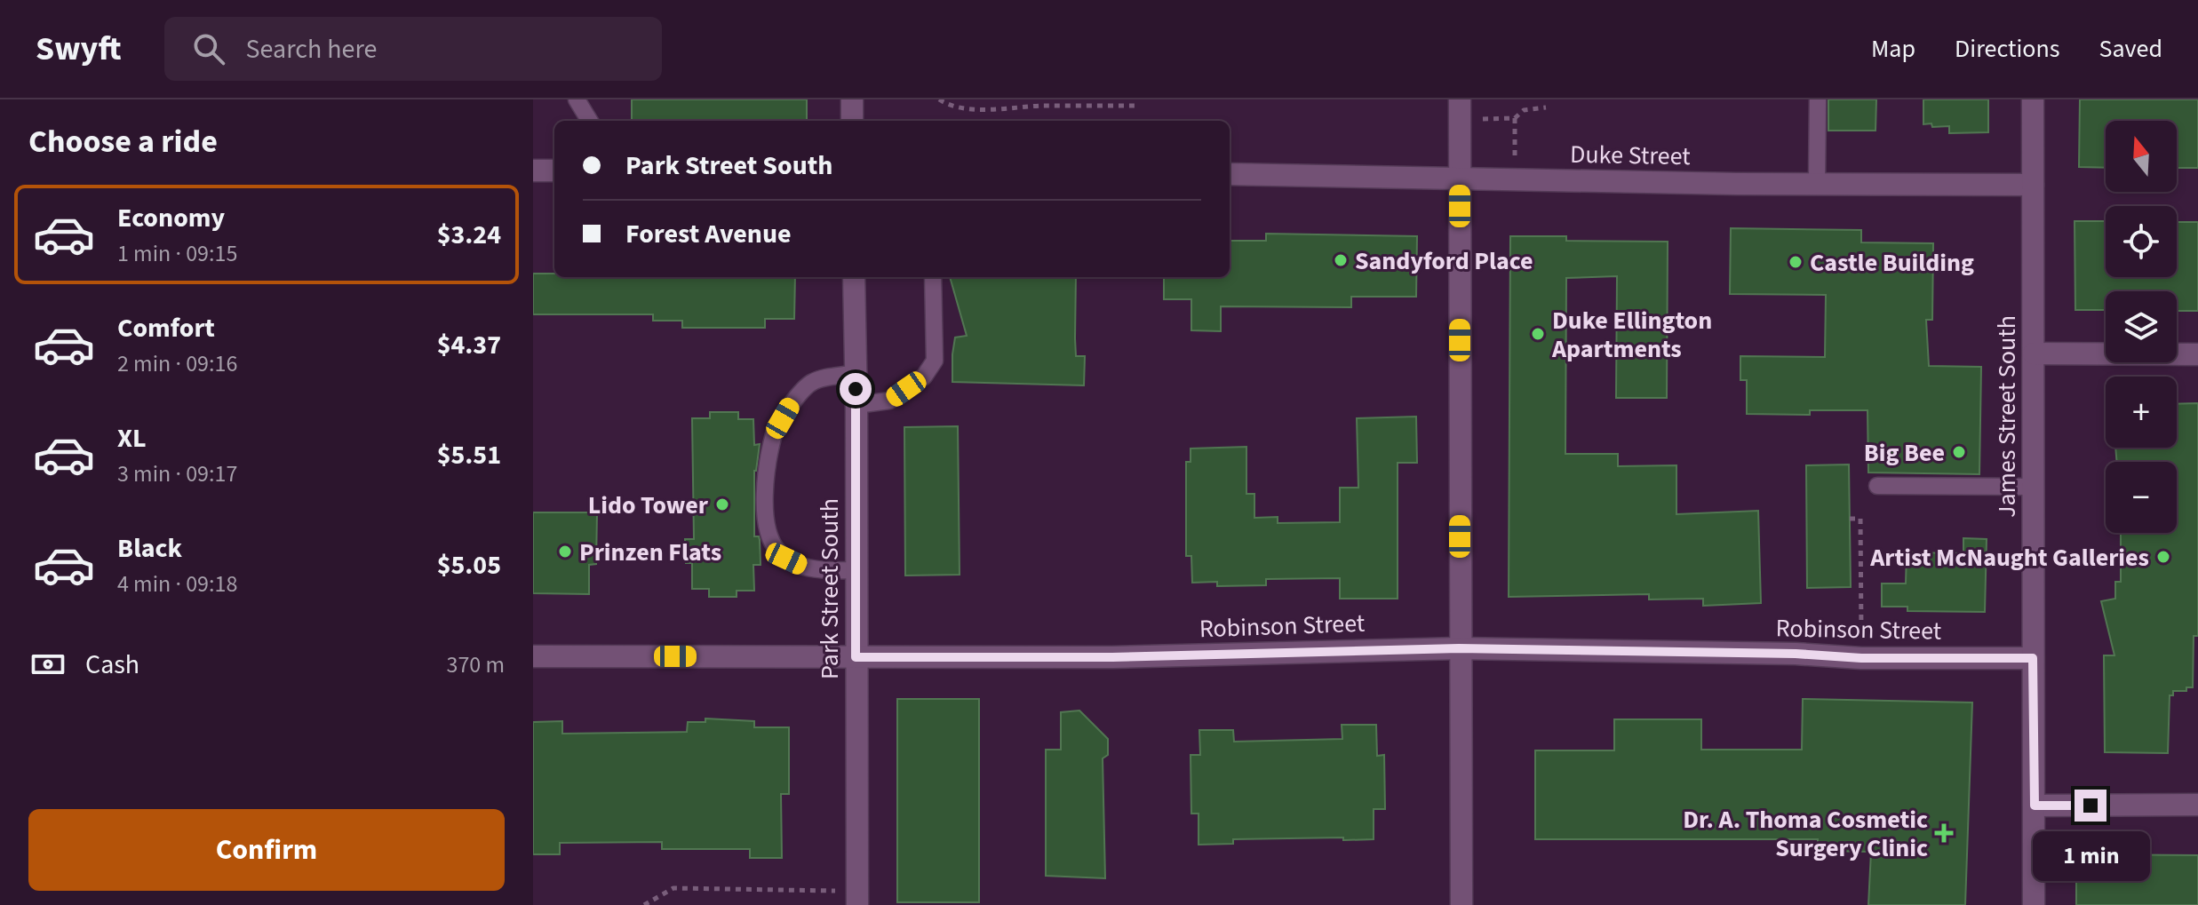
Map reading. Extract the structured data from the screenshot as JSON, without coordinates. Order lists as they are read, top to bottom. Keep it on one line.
{"streets":{"street":["Duke Street","James Street South","Park Street South","Robinson Street"]},"crossings":[["Duke Street","James Street South"],["James Street South","Robinson Street"],["Park Street South","Robinson Street"]],"places":{"other":["Sandyford Place","Castle Building","Duke Ellington Apartments","Big Bee","Lido Tower","Prinzen Flats","Artist McNaught Galleries"],"health":["Dr. A. Thoma Cosmetic Surgery Clinic"]},"north":"top","page":{"header":"Swyft","search":"Search here","nav":["Map","Directions","Saved"],"heading":"Choose a ride","map_buttons":["+","−"],"banner":["Park Street South","Forest Avenue"],"list":[{"name":"Economy","note":"1 min · 09:15","value":"$3.24"},{"name":"Comfort","note":"2 min · 09:16","value":"$4.37"},{"name":"XL","note":"3 min · 09:17","value":"$5.51"},{"name":"Black","note":"4 min · 09:18","value":"$5.05"}],"pay":["Cash","370 m"],"buttons":"Confirm","bubble":"1 min"}}
